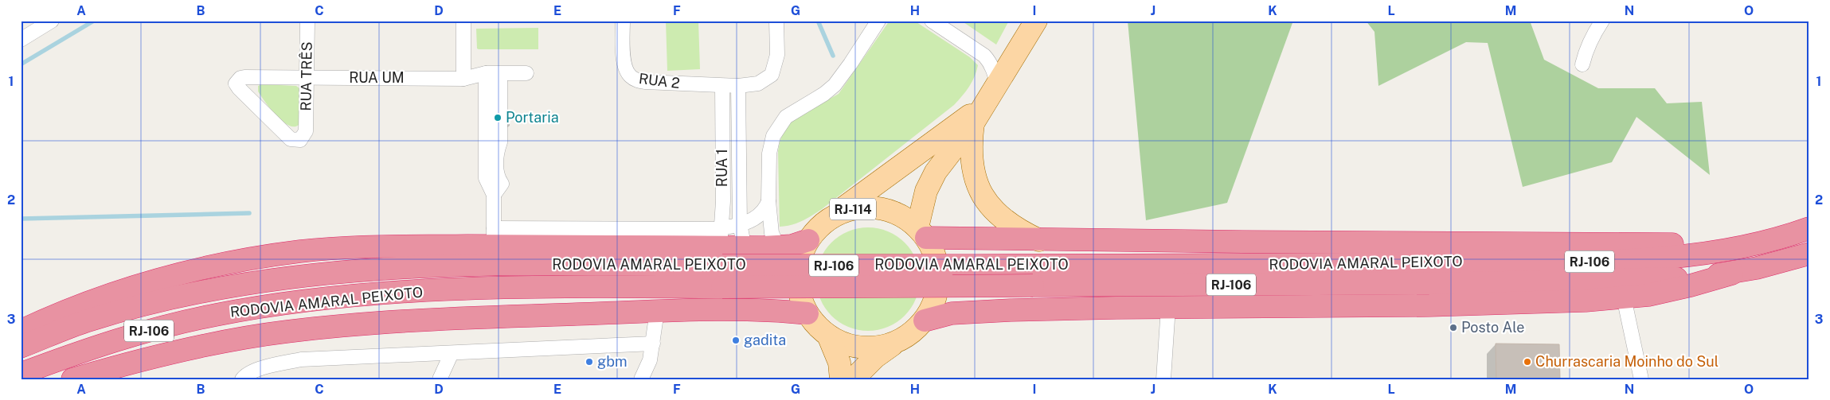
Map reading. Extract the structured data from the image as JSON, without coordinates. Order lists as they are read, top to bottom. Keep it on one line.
{"streets":{"highway":["RJ-106","RODOVIA AMARAL PEIXOTO"],"main road":["RJ-114"],"street":["RUA TRÊS","RUA UM","RUA 2","RUA 1"]},"crossings":[["RUA TRÊS","RUA UM"],["RUA 2","RUA 1"],["RUA 1","RODOVIA AMARAL PEIXOTO"]],"places":["Portaria","Posto Ale","gadita","gbm","Churrascaria Moinho do Sul"],"grid":{"columns":["A","B","C","D","E","F","G","H","I","J","K","L","M","N","O"],"rows":["1","2","3"]}}
